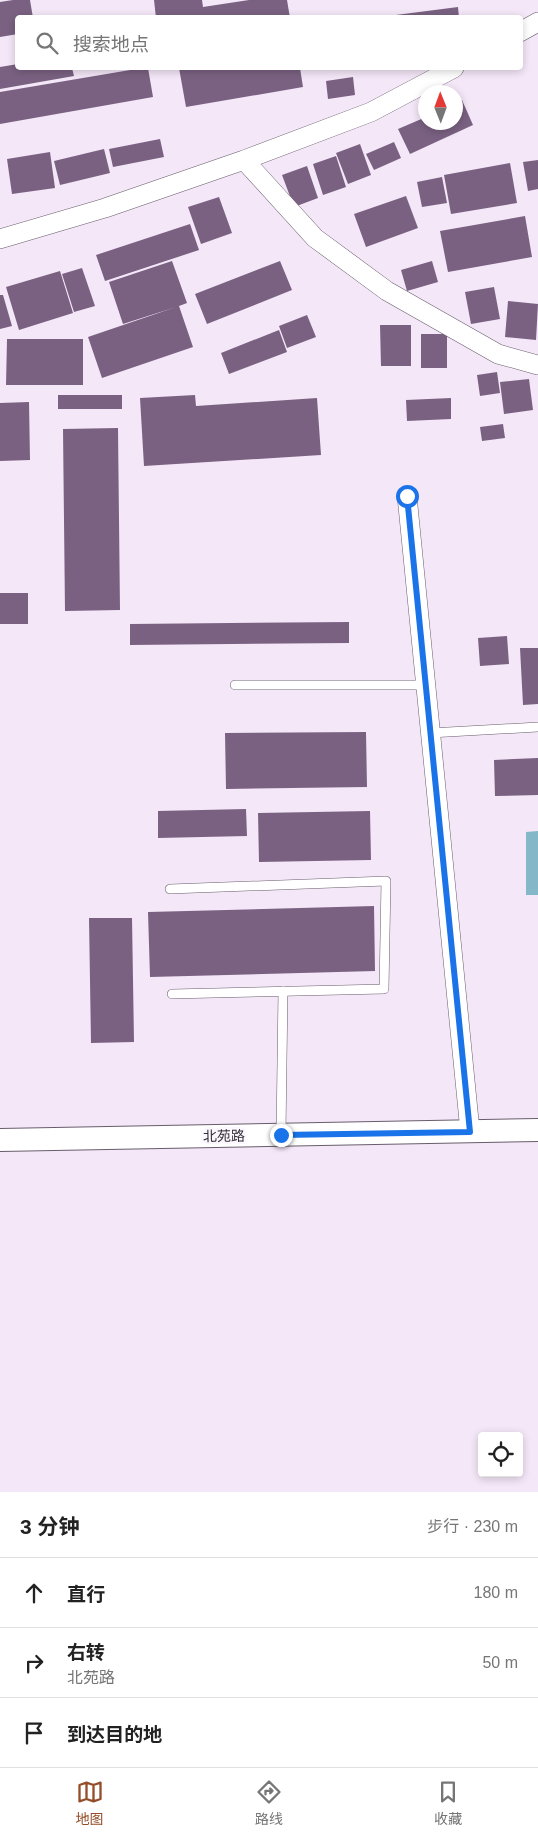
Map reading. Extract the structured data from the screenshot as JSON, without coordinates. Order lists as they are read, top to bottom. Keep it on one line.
{"streets":{"street":["北苑路"]},"north":"top","page":{"search":"搜索地点","heading":["3 分钟","步行 · 230 m"],"list":[["直行","180 m"],["右转","北苑路","50 m"],"到达目的地"],"nav":["地图","路线","收藏"]}}
